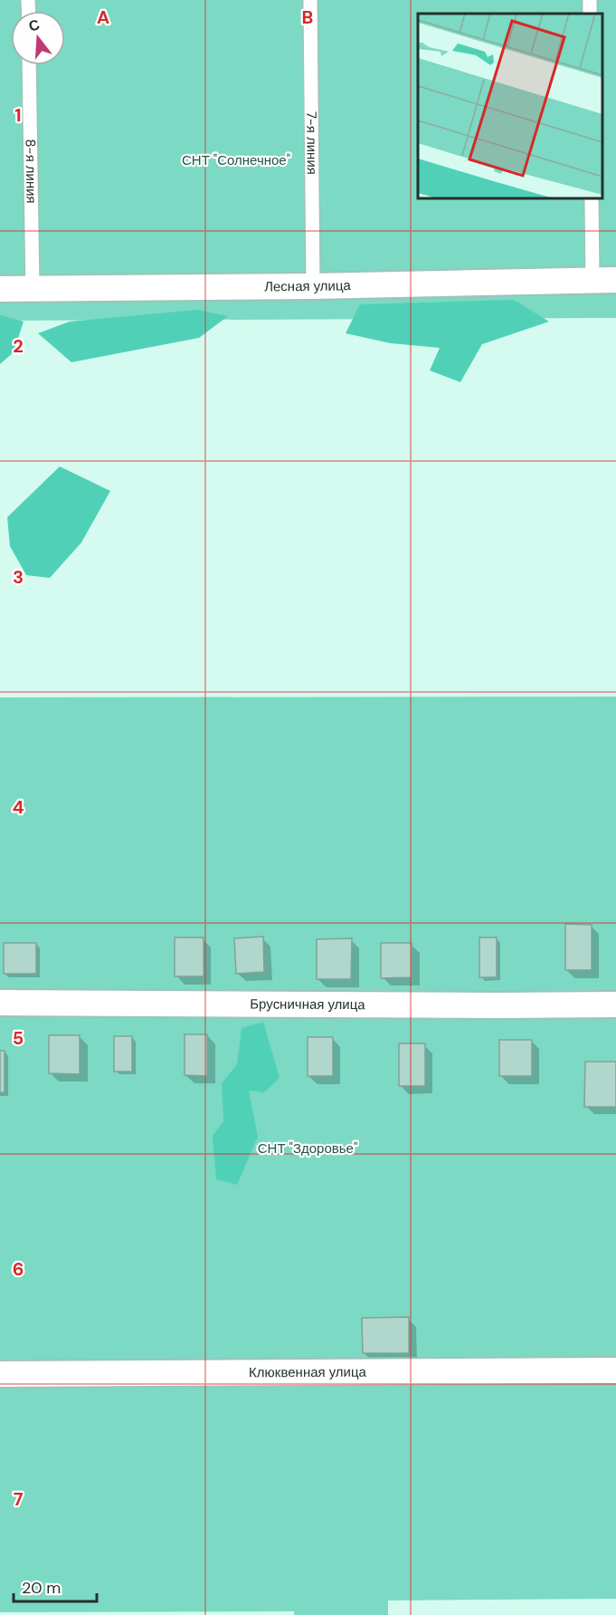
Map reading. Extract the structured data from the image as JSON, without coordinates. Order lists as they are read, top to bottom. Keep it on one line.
{"streets":{"street":["Лесная улица","Брусничная улица","Клюквенная улица"],"lane":["7-я линия","8-я линия"]},"crossings":[["7-я линия","Лесная улица"],["8-я линия","Лесная улица"]],"parks":["СНТ \"Солнечное\"","СНТ \"Здоровье\""],"scale_bar":"20 m","north":"top","grid":{"columns":["A","B"],"rows":["1","2","3","4","5","6","7"]}}
